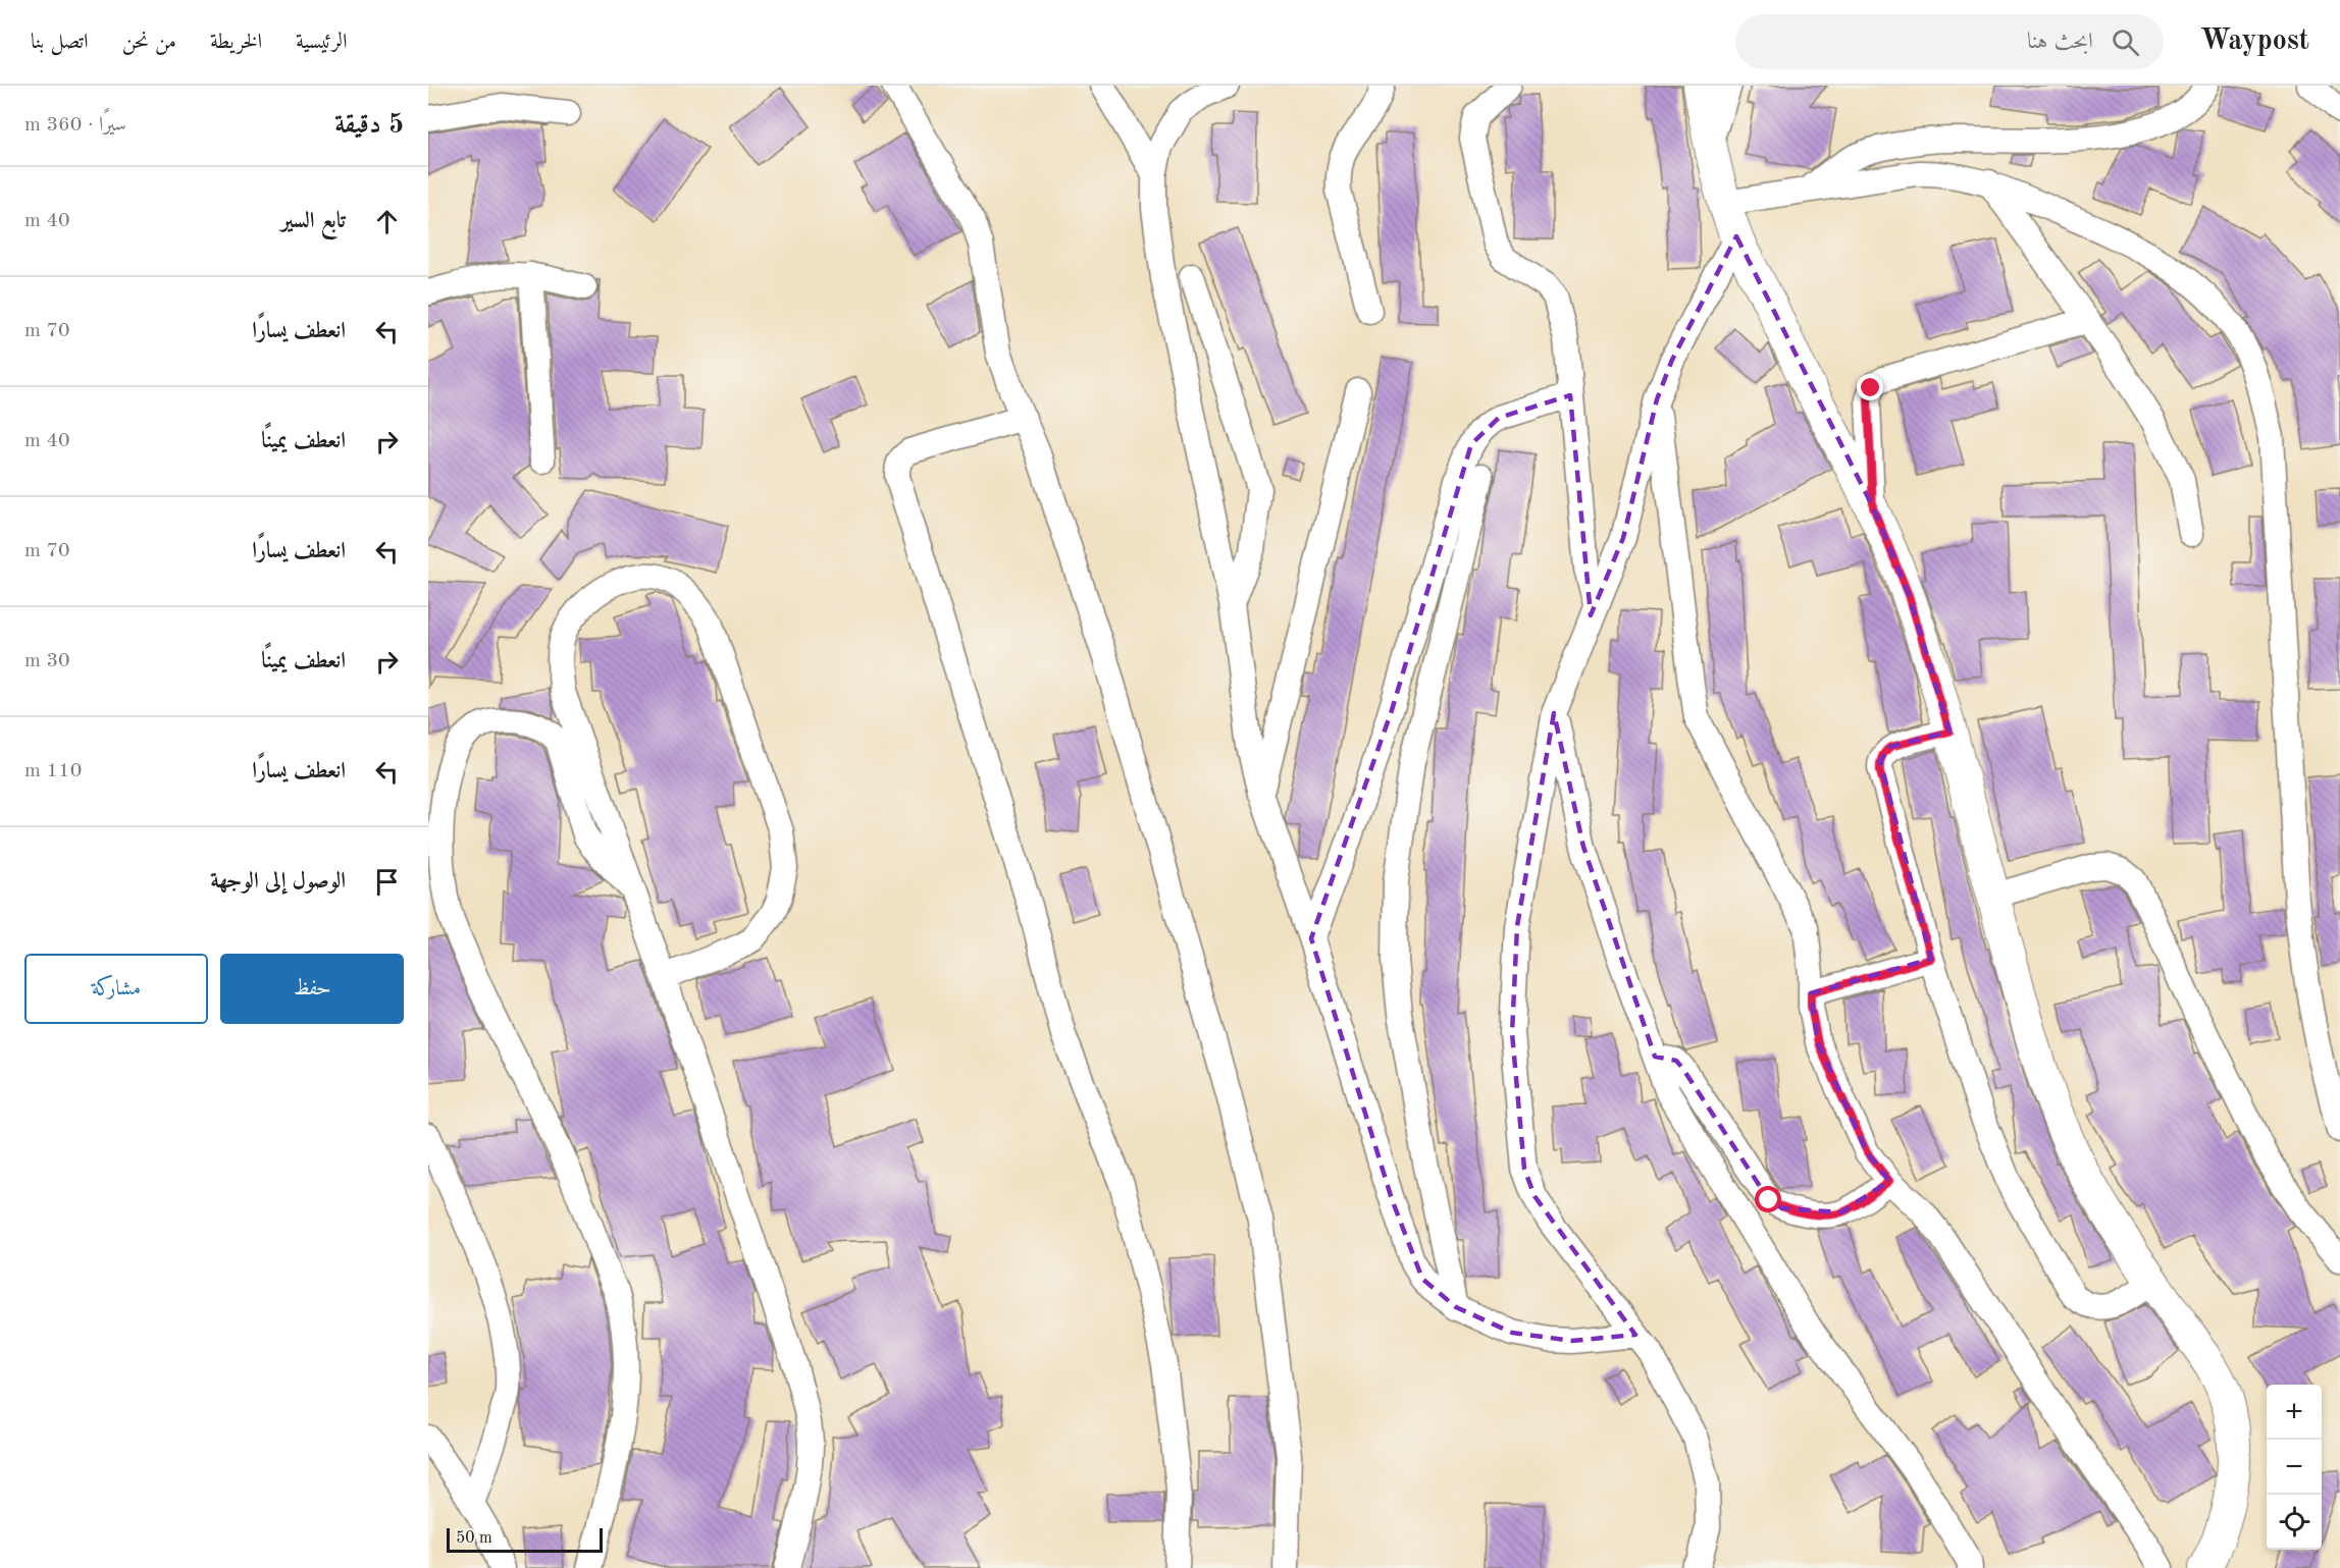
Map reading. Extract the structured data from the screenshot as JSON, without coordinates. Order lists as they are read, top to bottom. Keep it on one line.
{"scale_bar":"50 m","page":{"header":"Waypost","search":"ابحث هنا","nav":["الرئيسية","الخريطة","من نحن","اتصل بنا"],"heading":["5 دقيقة","سيرًا · 360 m"],"list":[["تابع السير","40 m"],["انعطف يسارًا","70 m"],["انعطف يمينًا","40 m"],["انعطف يسارًا","70 m"],["انعطف يمينًا","30 m"],["انعطف يسارًا","110 m"],"الوصول إلى الوجهة"],"buttons":["حفظ","مشاركة"],"map_buttons":["+","−"],"scale":"50 m"}}
